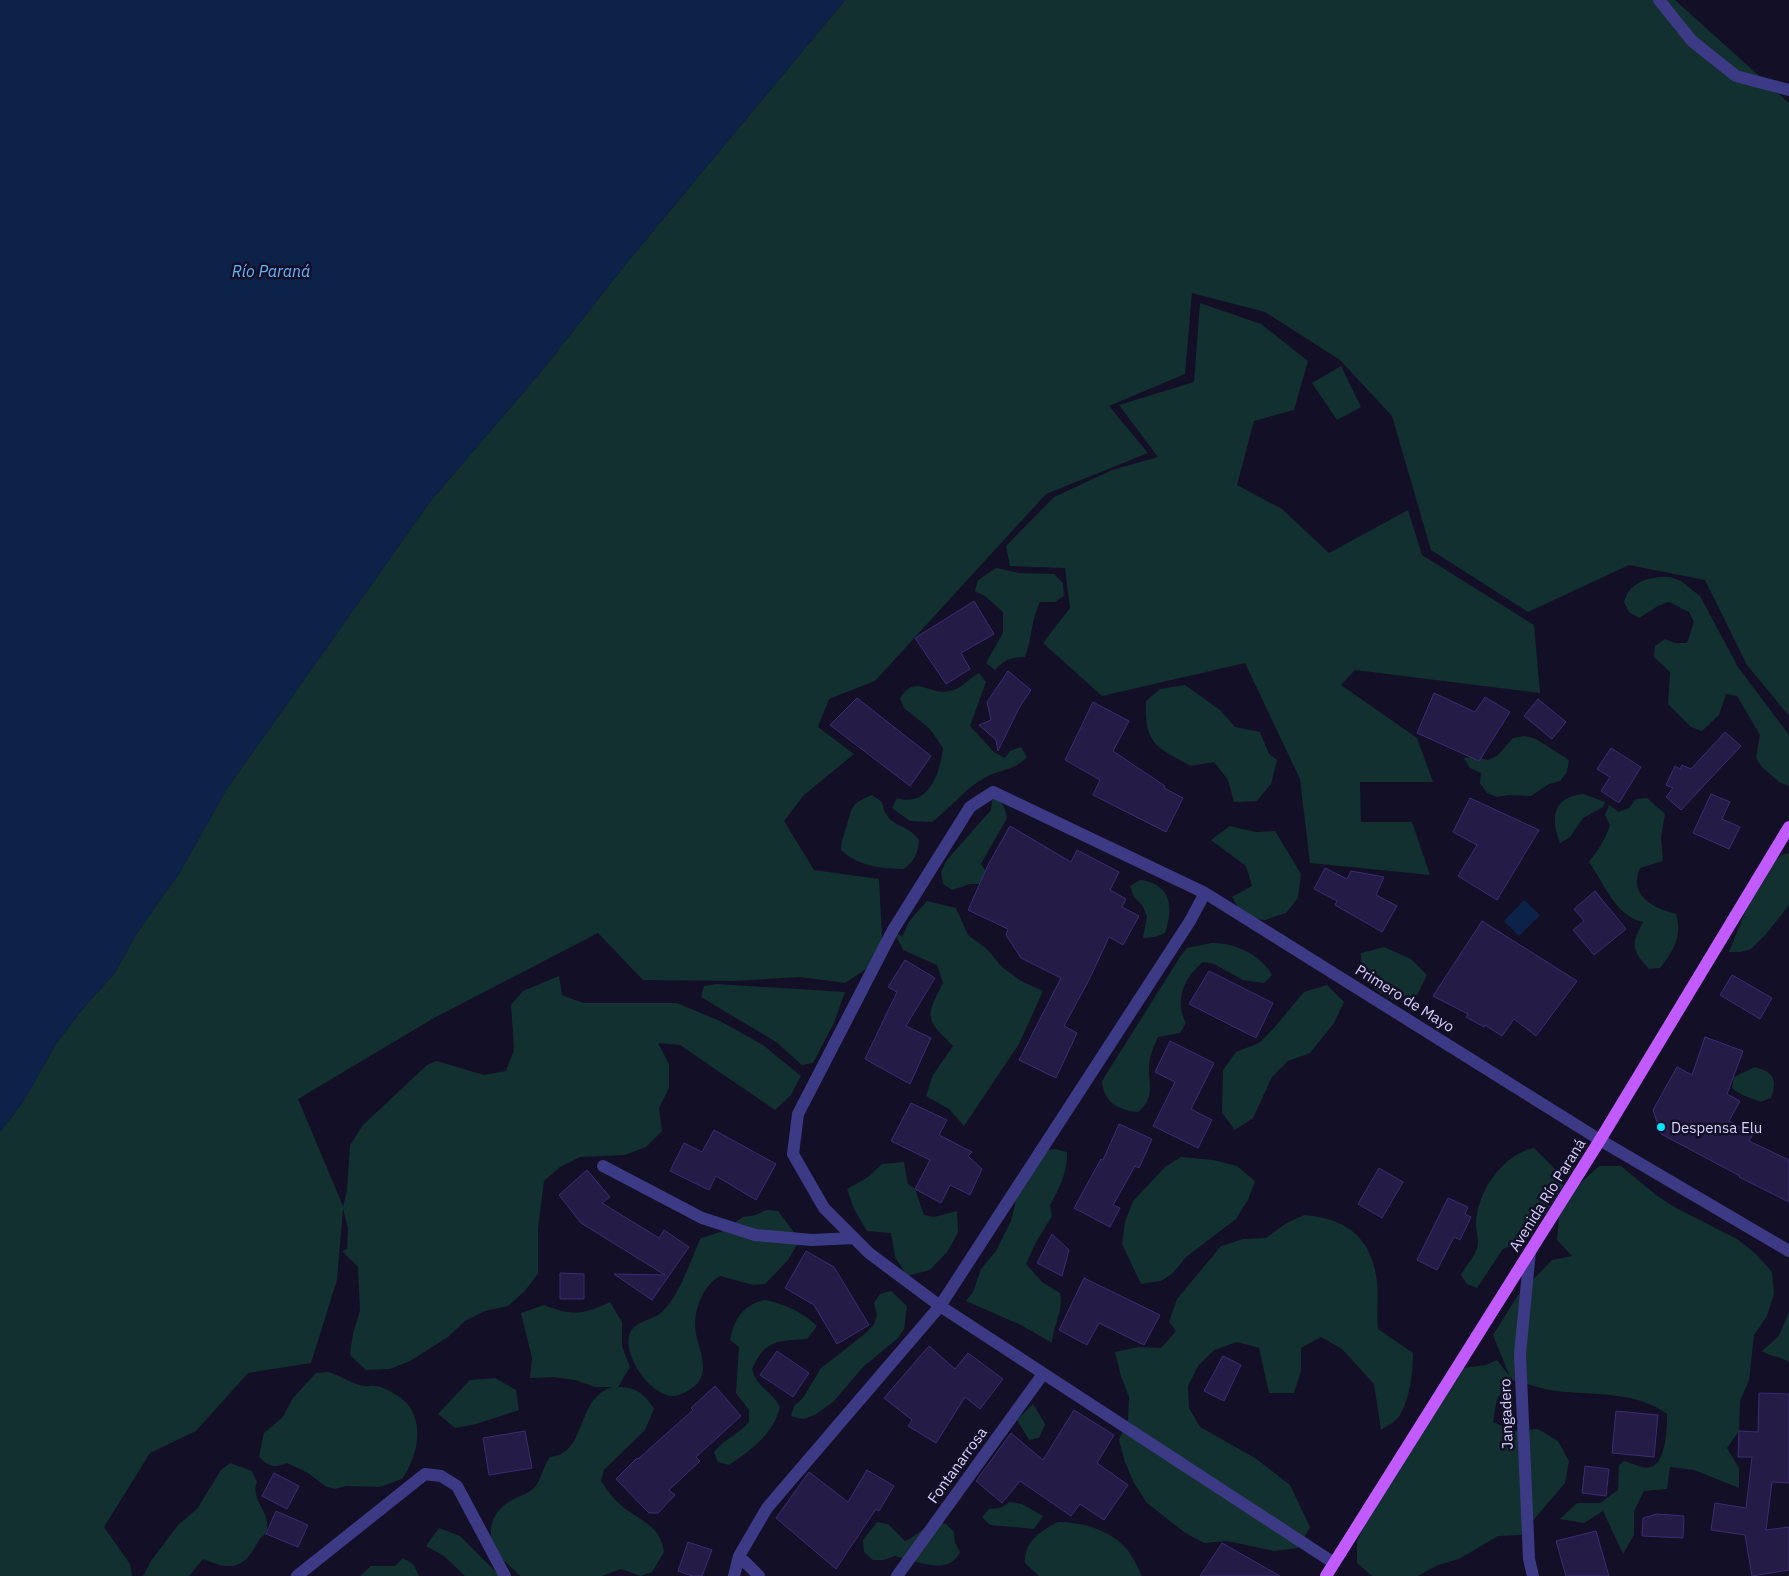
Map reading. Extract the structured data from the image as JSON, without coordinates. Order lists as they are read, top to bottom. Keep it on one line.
{"streets":{"main road":["Avenida Río Paraná"],"street":["Primero de Mayo","Jangadero","Fontanarrosa"]},"crossings":[["Primero de Mayo","Avenida Río Paraná"],["Avenida Río Paraná","Jangadero"]],"water":["Río Paraná"],"places":["Despensa Elu"]}
